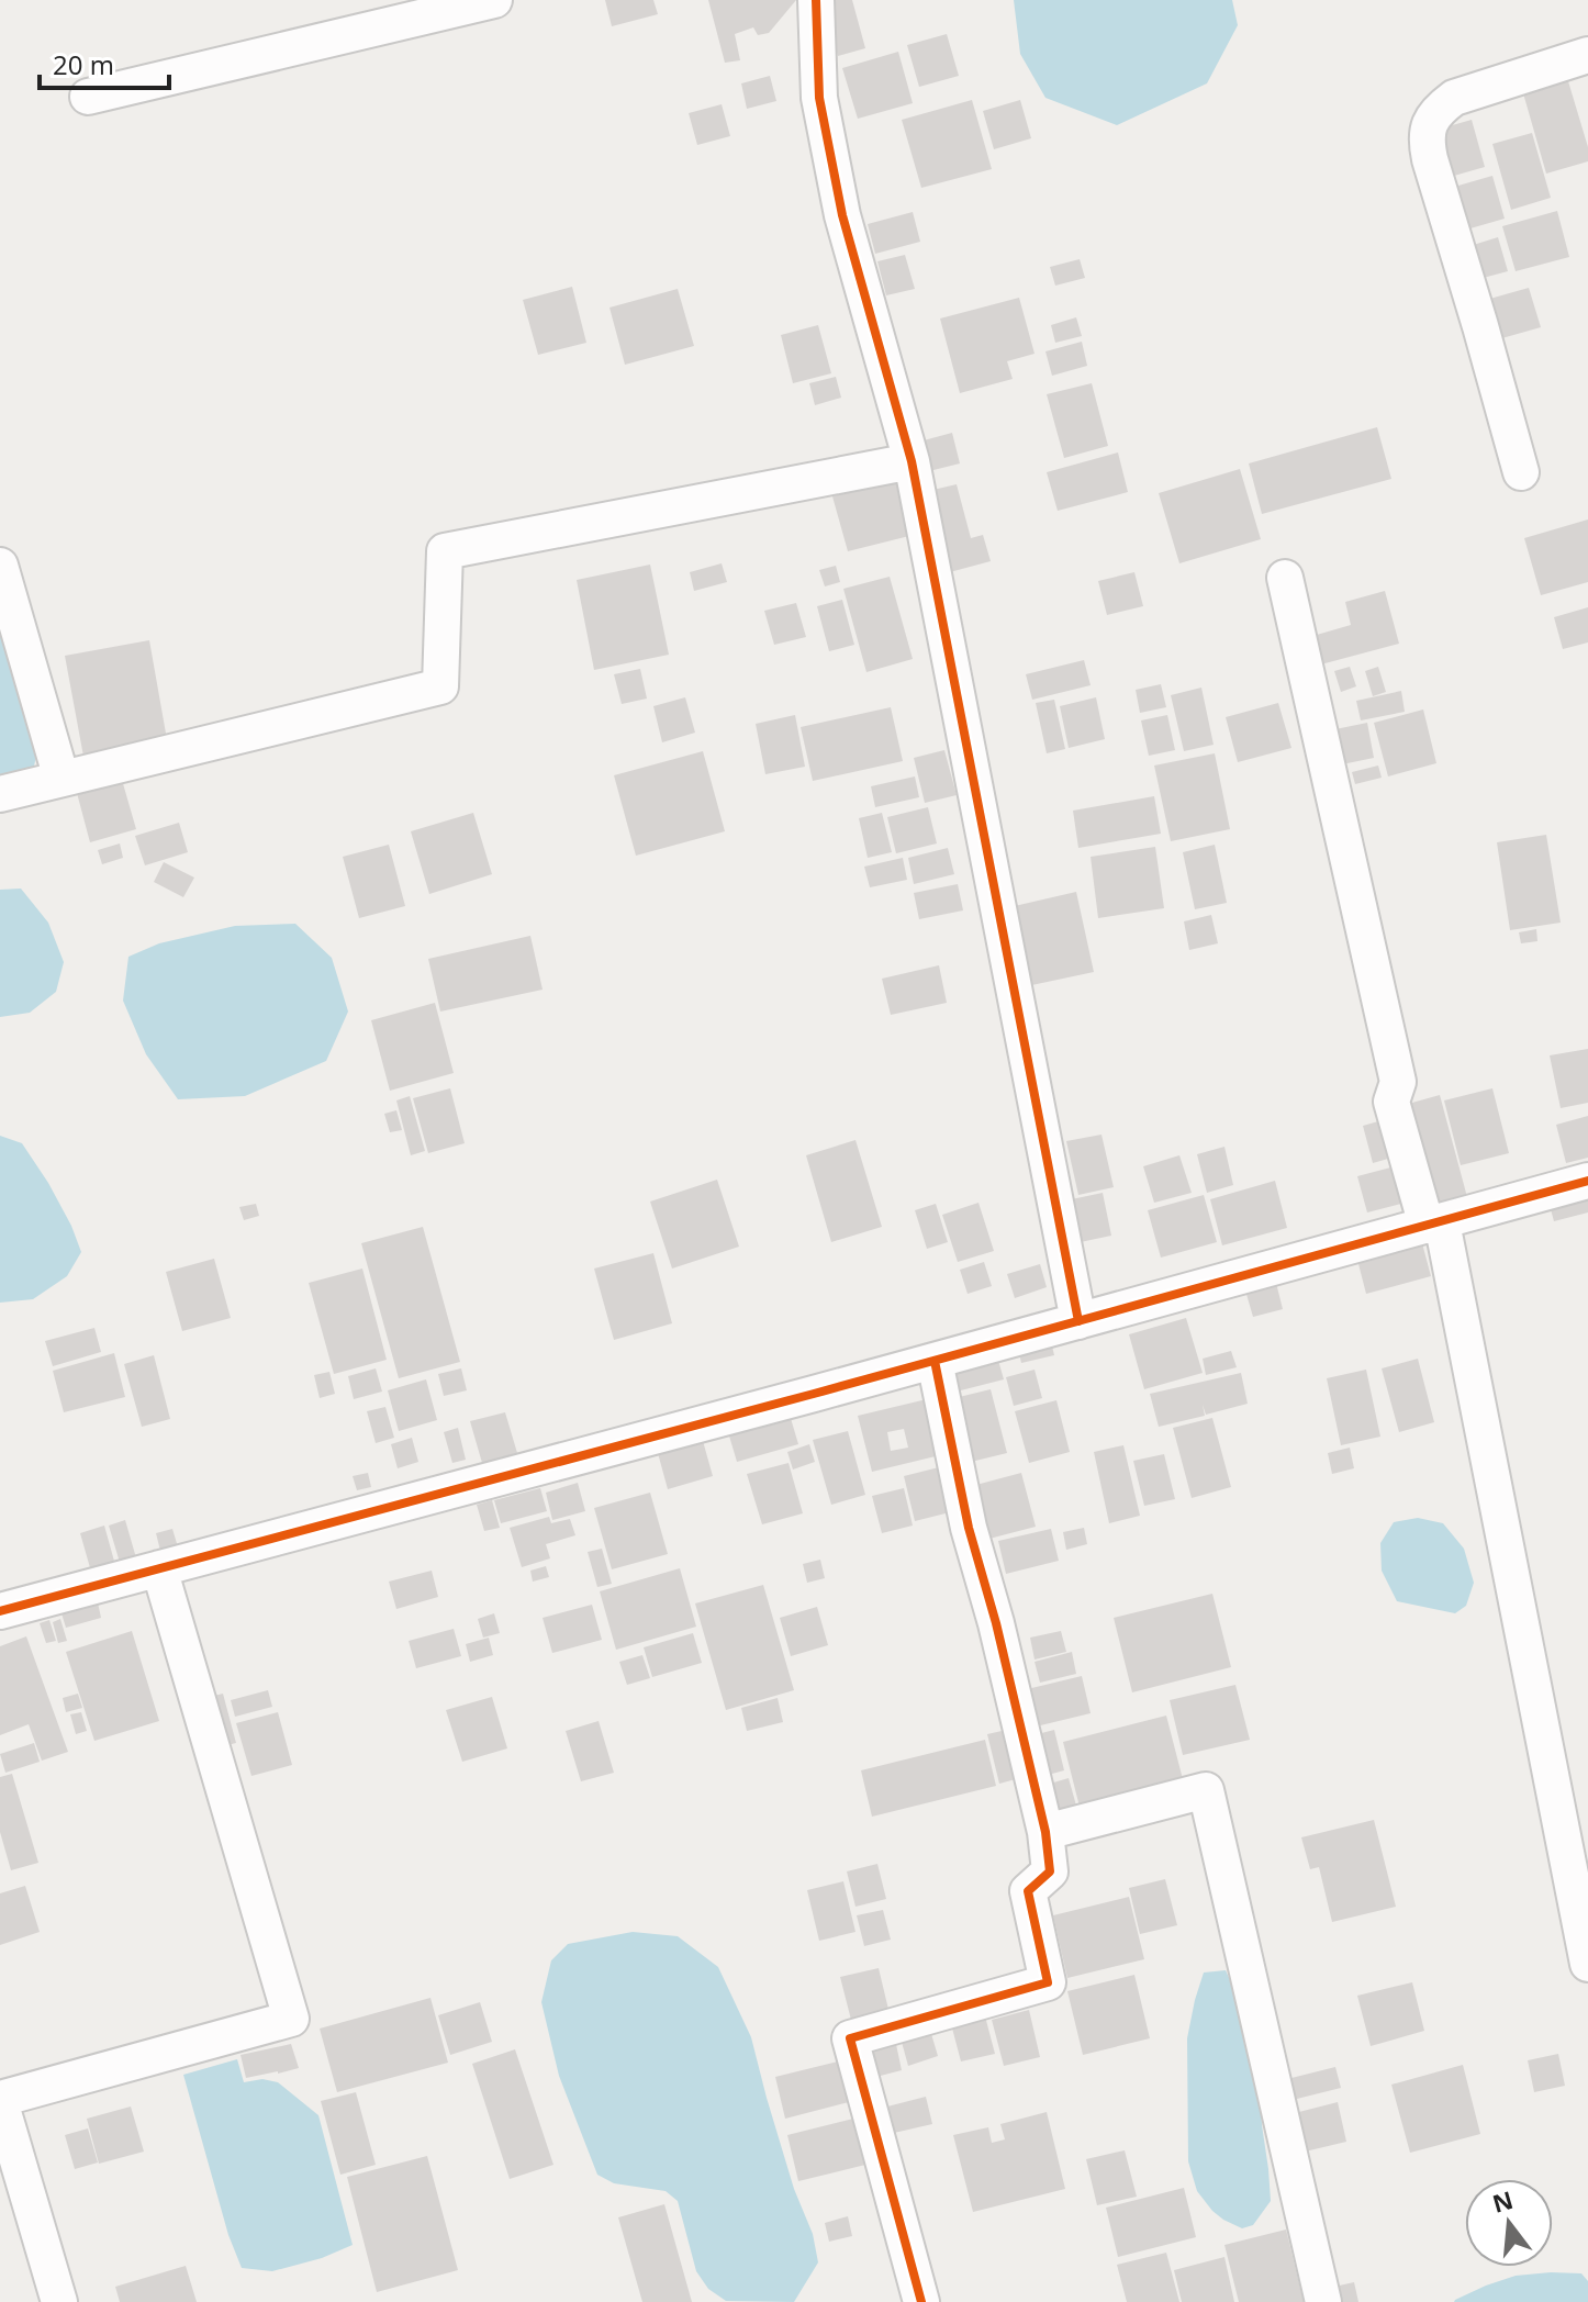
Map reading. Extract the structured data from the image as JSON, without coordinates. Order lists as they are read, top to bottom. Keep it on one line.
{"scale_bar":"20 m","north":"top"}
